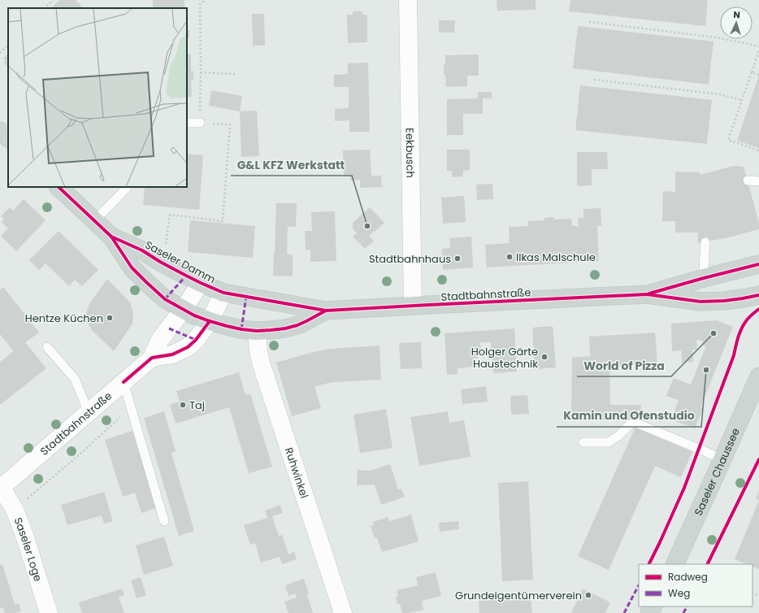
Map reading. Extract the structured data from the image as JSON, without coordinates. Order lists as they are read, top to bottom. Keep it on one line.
{"streets":{"main road":["Saseler Damm","Stadtbahnstraße","Saseler Chaussee"],"street":["Eekbusch","Ruhwinkel","Saseler Loge"]},"crossings":[["Eekbusch","Stadtbahnstraße"],["Saseler Damm","Stadtbahnstraße"],["Stadtbahnstraße","Ruhwinkel"],["Stadtbahnstraße","Saseler Loge"]],"places":["G&L KFZ Werkstatt","Ilkas Malschule","Stadtbahnhaus","Hentze Küchen","World of Pizza","Holger Gärte Haustechnik","Kamin und Ofenstudio","Taj","Grundeigentümerverein"],"legend":["Radweg","Weg"],"north":"top"}
